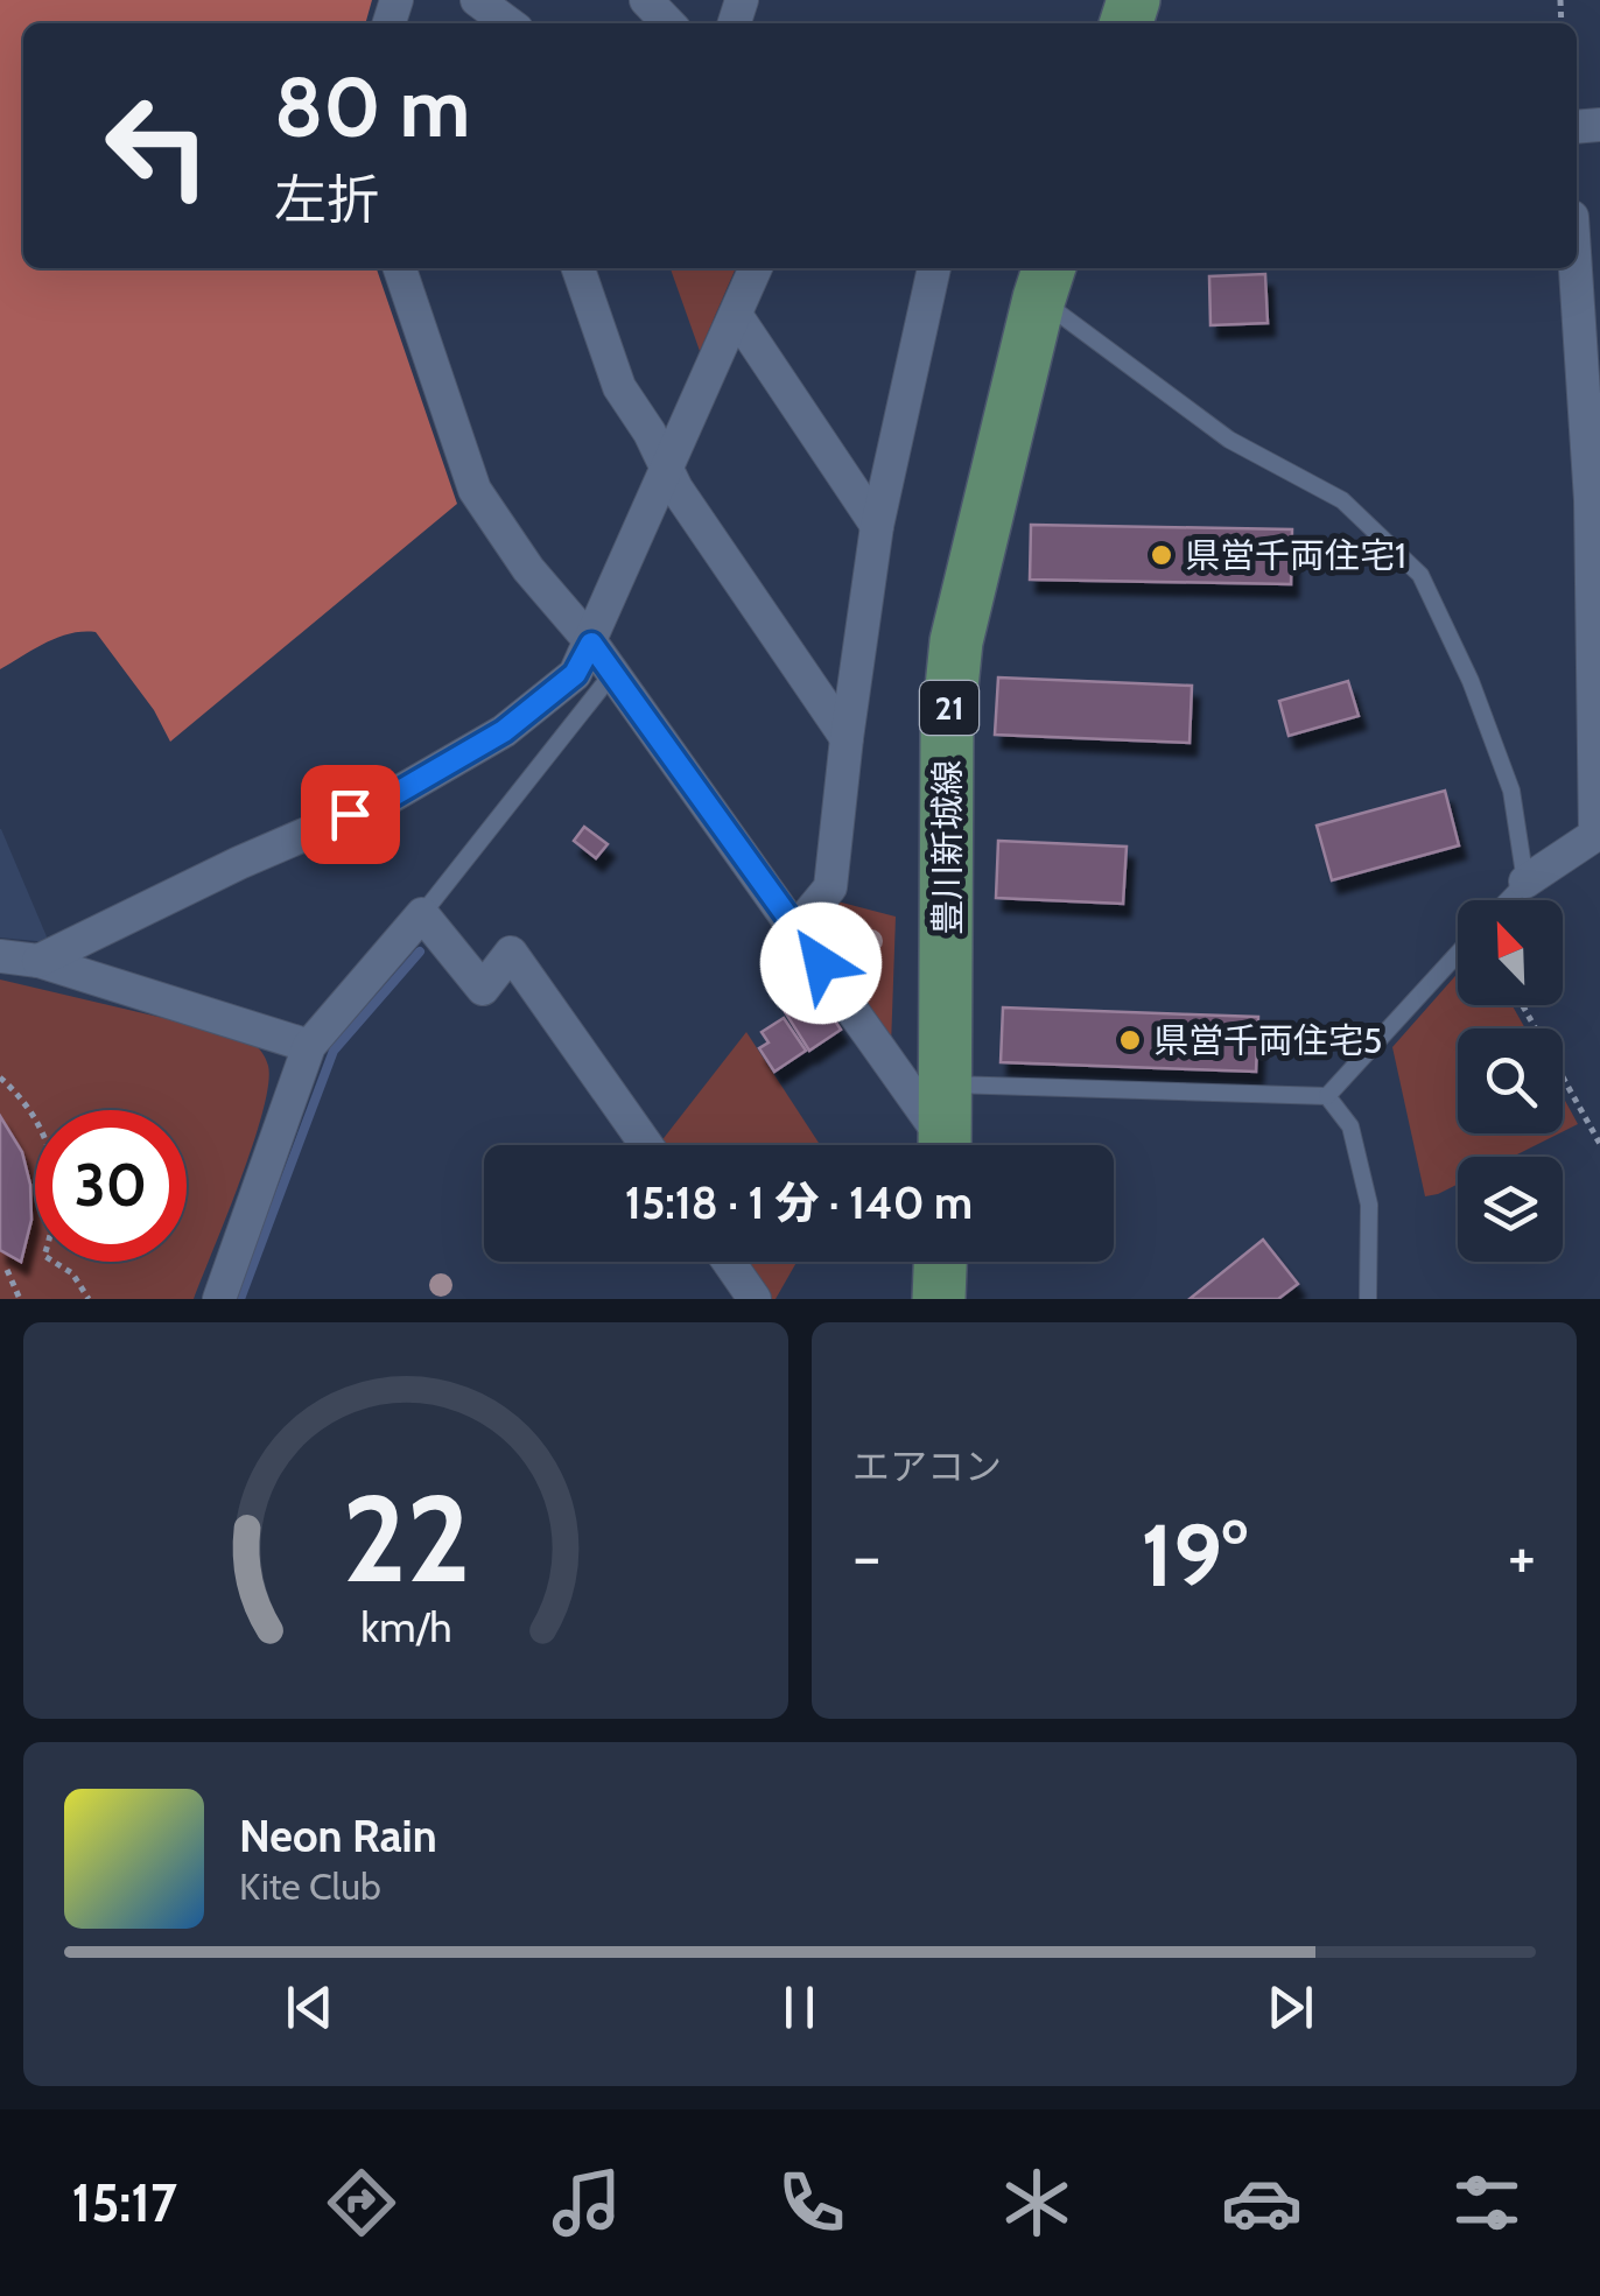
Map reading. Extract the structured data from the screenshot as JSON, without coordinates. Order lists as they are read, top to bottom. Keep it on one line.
{"streets":{"main road":["21","豊川新城線"]},"places":["県営千両住宅1","県営千両住宅5"],"north":"top left","page":{"turn":["80 m","左折"],"limit":"30","trip":"15:18 · 1 分 · 140 m","tile":"エアコン","heat":["−","19°","+"],"song":["Neon Rain","Kite Club"],"tabs":"15:17","gauge":["22","km/h"]}}
